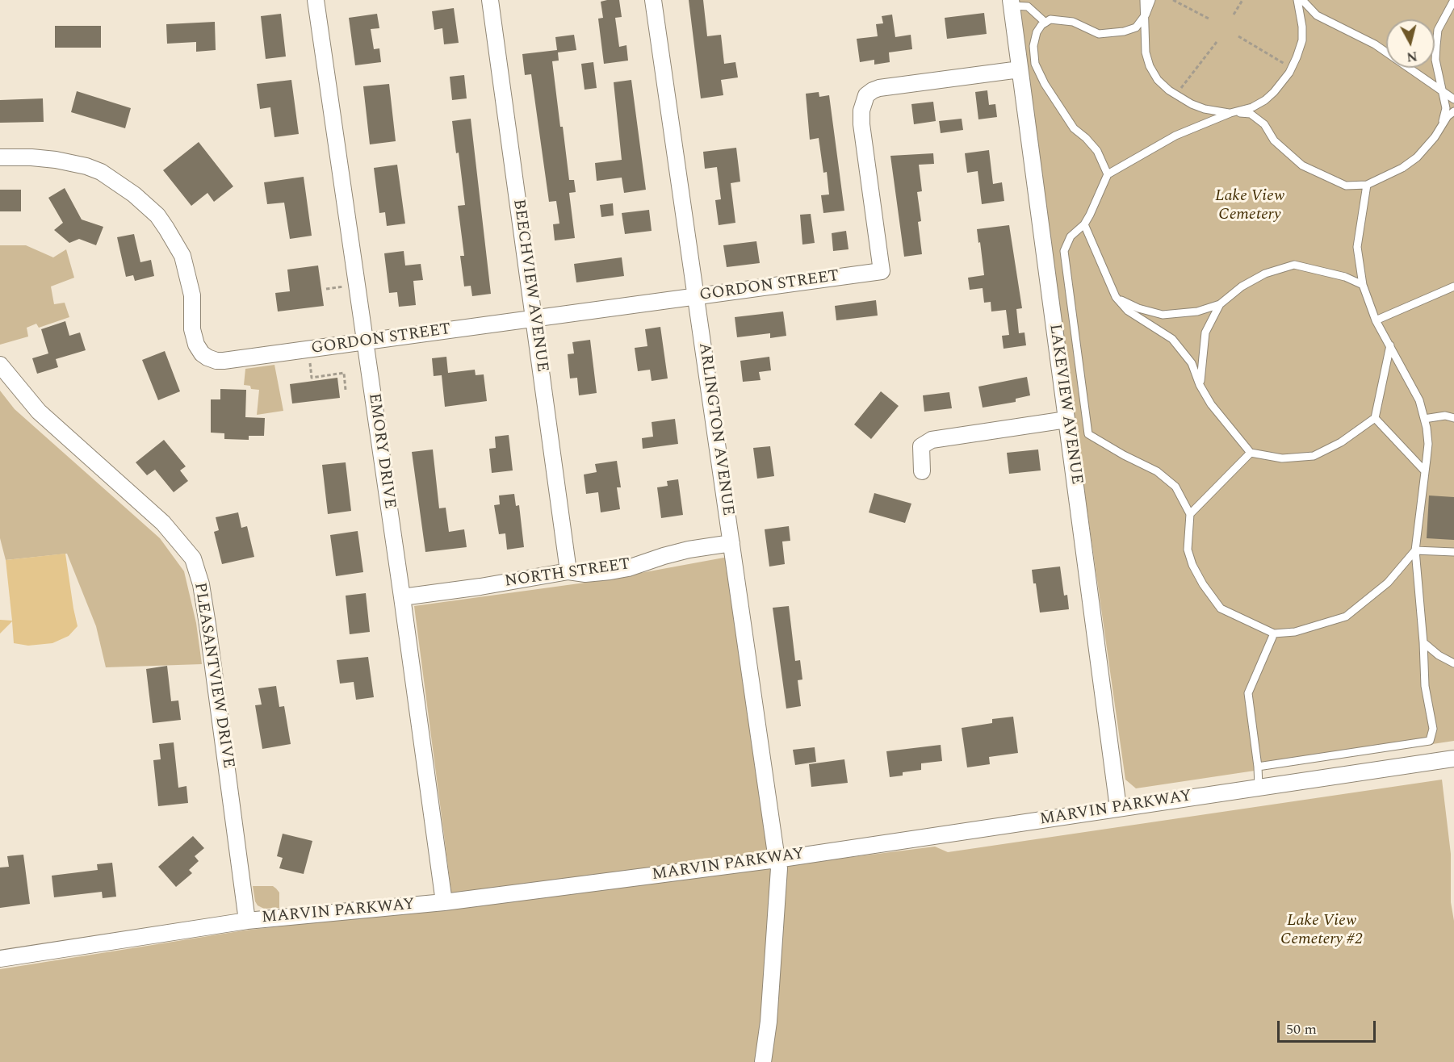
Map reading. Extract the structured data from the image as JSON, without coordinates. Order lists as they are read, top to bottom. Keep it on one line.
{"streets":{"street":["BEECHVIEW AVENUE","GORDON STREET","LAKEVIEW AVENUE","ARLINGTON AVENUE","EMORY DRIVE","NORTH STREET","PLEASANTVIEW DRIVE","MARVIN PARKWAY"]},"crossings":[["BEECHVIEW AVENUE","GORDON STREET"],["BEECHVIEW AVENUE","NORTH STREET"],["GORDON STREET","LAKEVIEW AVENUE"],["GORDON STREET","ARLINGTON AVENUE"],["GORDON STREET","EMORY DRIVE"],["LAKEVIEW AVENUE","MARVIN PARKWAY"],["ARLINGTON AVENUE","NORTH STREET"],["ARLINGTON AVENUE","MARVIN PARKWAY"],["EMORY DRIVE","NORTH STREET"],["EMORY DRIVE","MARVIN PARKWAY"],["PLEASANTVIEW DRIVE","MARVIN PARKWAY"]],"parks":["Lake View Cemetery","Lake View Cemetery #2"],"scale_bar":"50 m","north":"bottom"}
